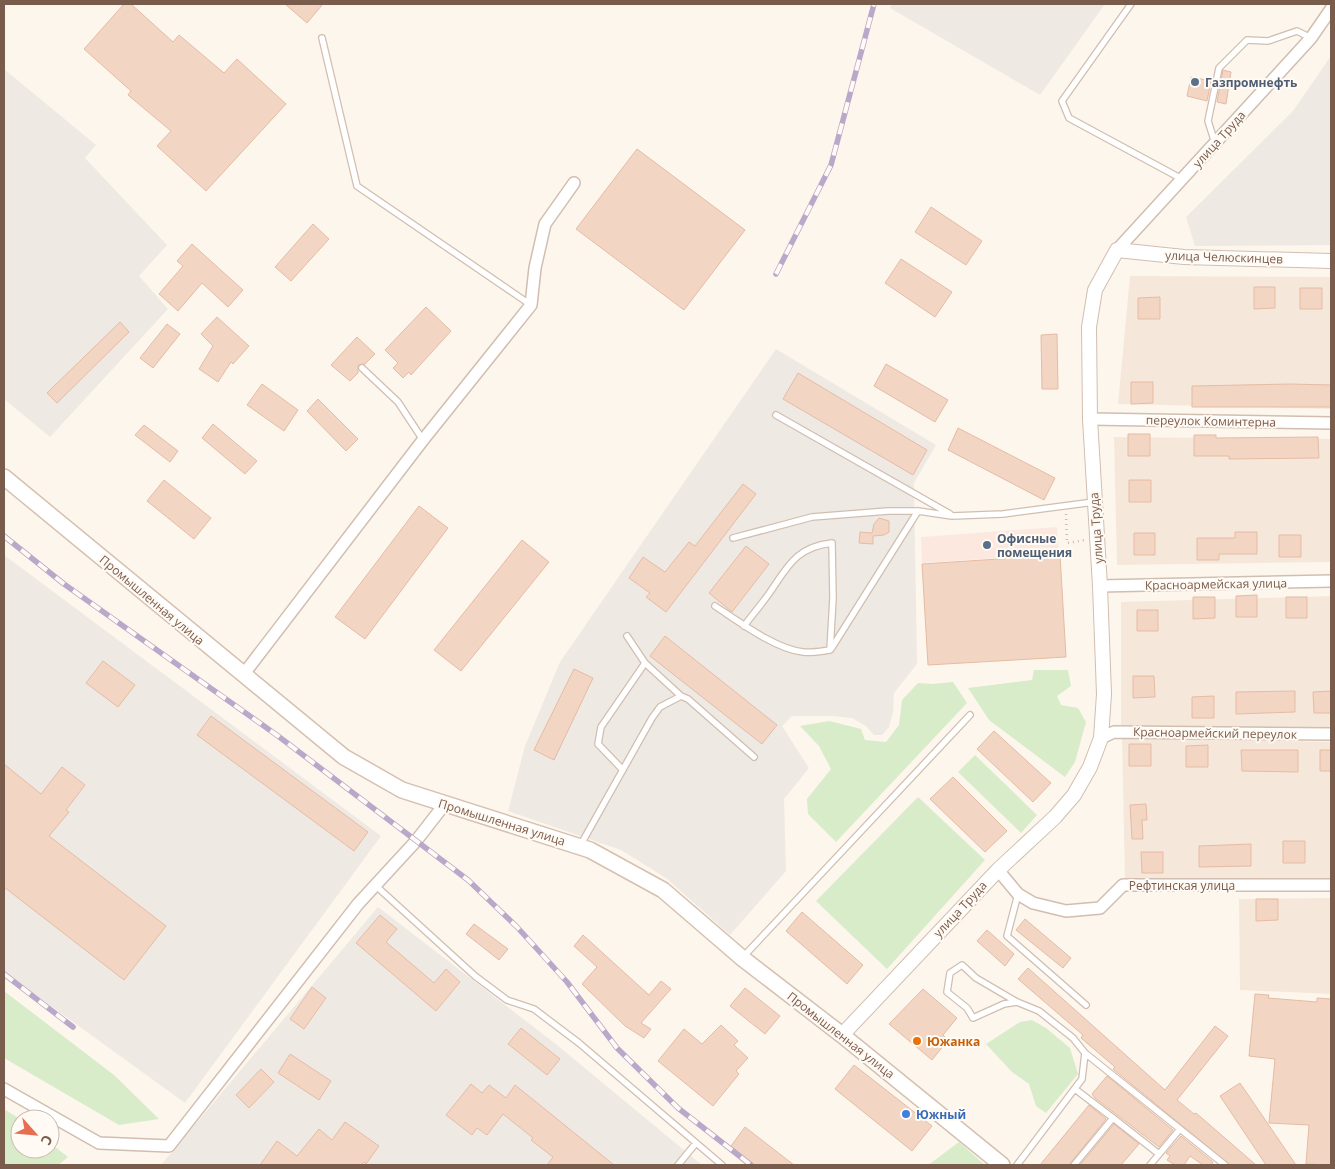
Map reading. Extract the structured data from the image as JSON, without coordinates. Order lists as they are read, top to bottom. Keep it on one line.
{"streets":{"main road":["Промышленная улица"],"street":["улица Труда","улица Челюскинцев","переулок Коминтерна","Красноармейская улица","Красноармейский переулок","Рефтинская улица"]},"crossings":[["улица Труда","улица Челюскинцев"],["улица Труда","переулок Коминтерна"],["улица Труда","Красноармейская улица"],["улица Труда","Промышленная улица"],["улица Труда","Красноармейский переулок"],["улица Труда","Рефтинская улица"]],"places":["Газпромнефть","Офисные помещения","Южанка","Южный"],"north":"bottom right"}
